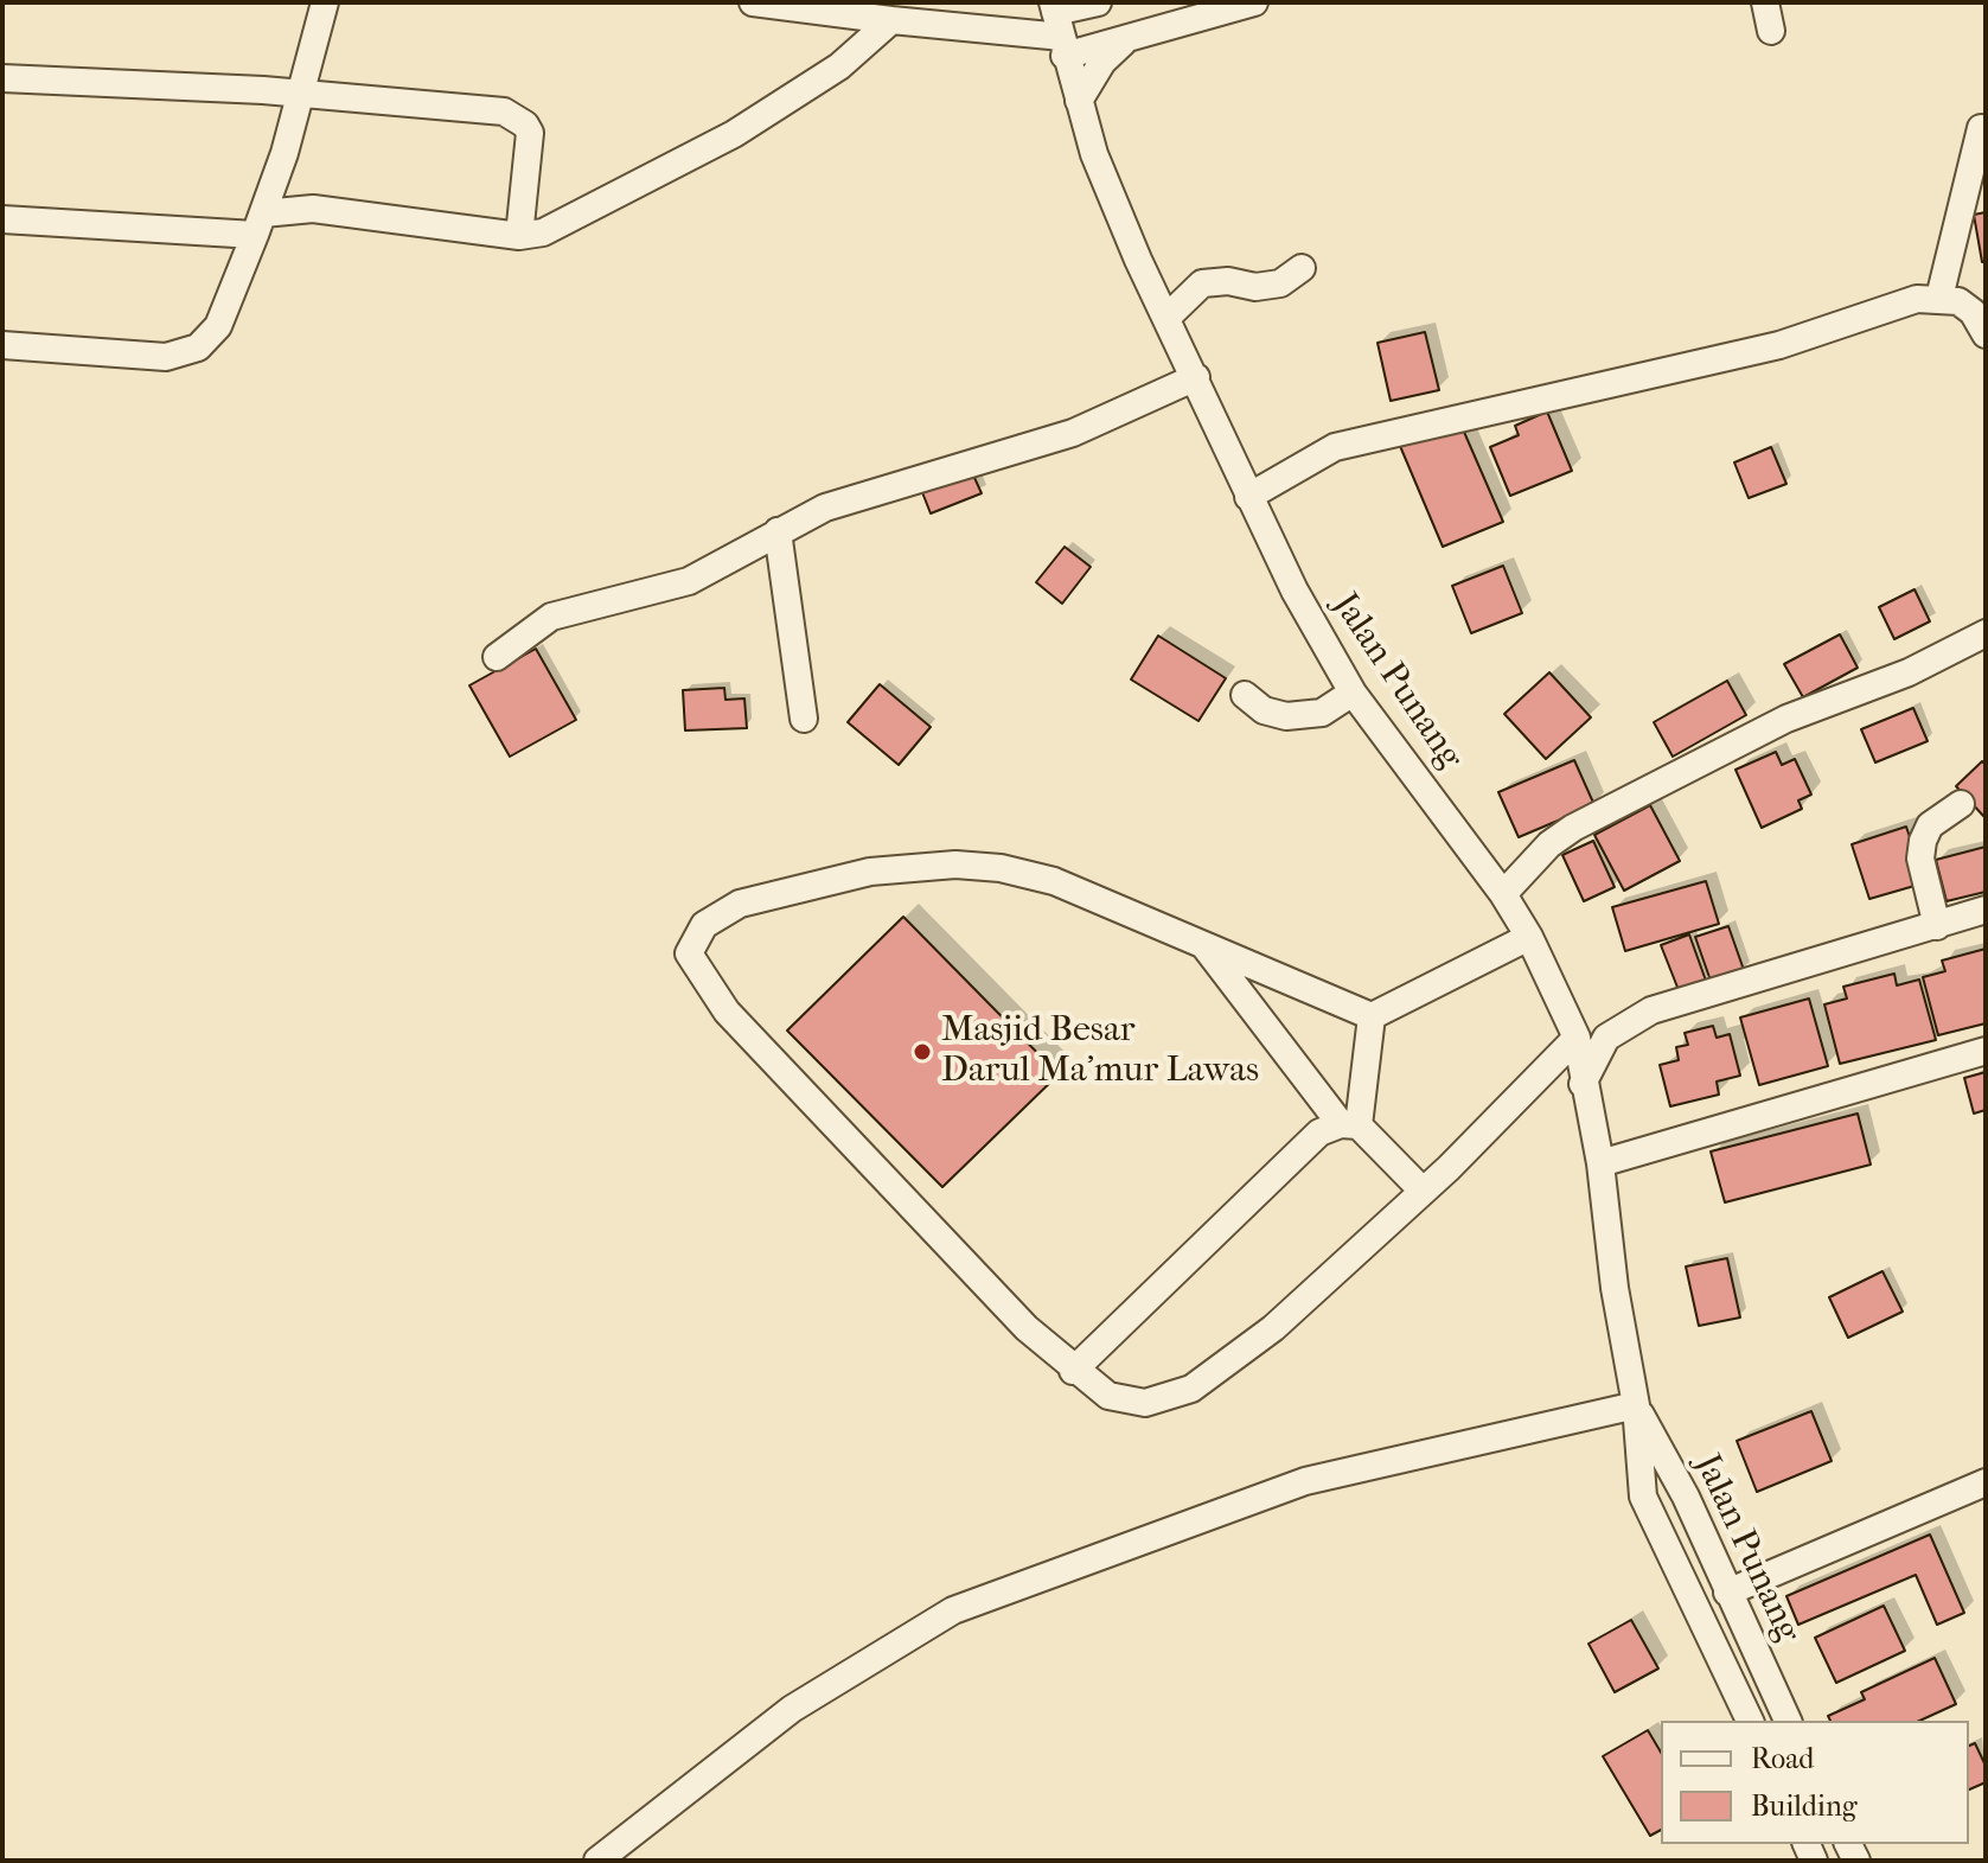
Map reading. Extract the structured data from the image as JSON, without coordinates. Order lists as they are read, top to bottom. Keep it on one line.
{"streets":{"street":["Jalan Punang"]},"places":["Masjid Besar Darul Ma'mur Lawas"],"legend":["Road","Building"]}
